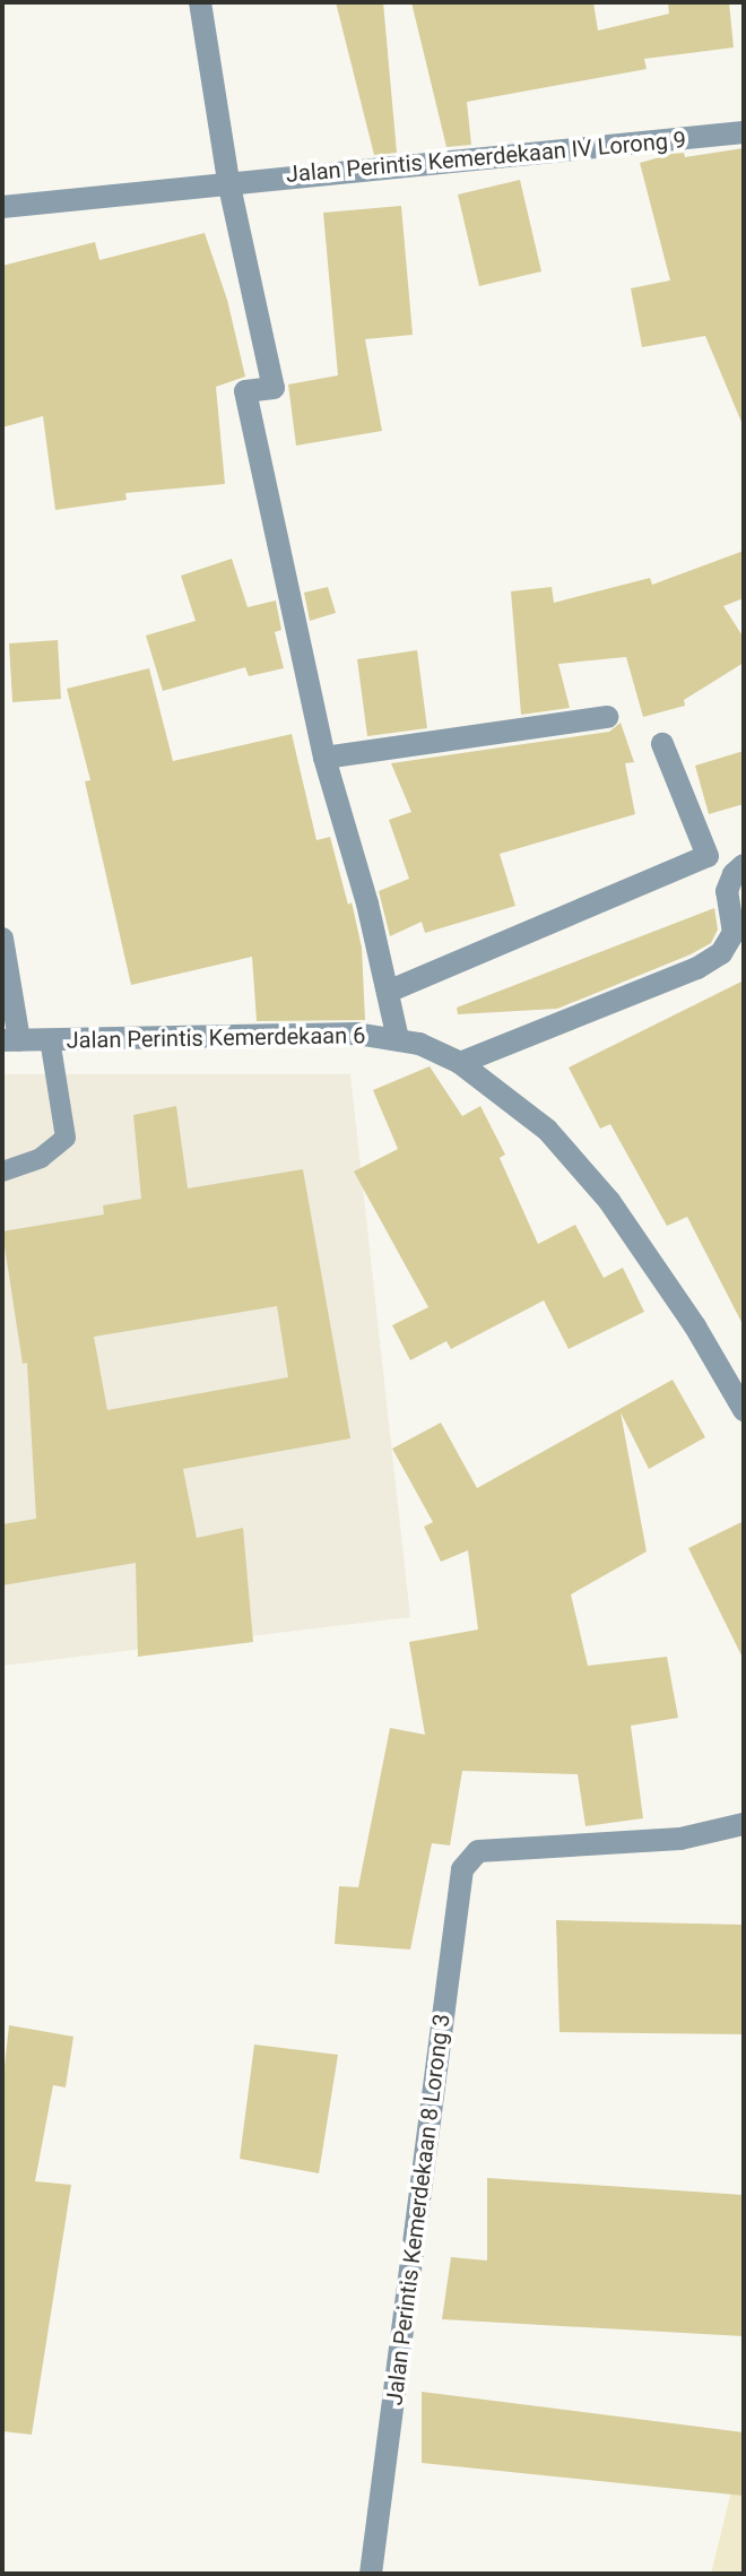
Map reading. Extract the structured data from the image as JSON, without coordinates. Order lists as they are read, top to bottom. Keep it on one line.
{"streets":{"street":["Jalan Perintis Kemerdekaan IV Lorong 9","Jalan Perintis Kemerdekaan 6","Jalan Perintis Kemerdekaan 8 Lorong 3"]}}
